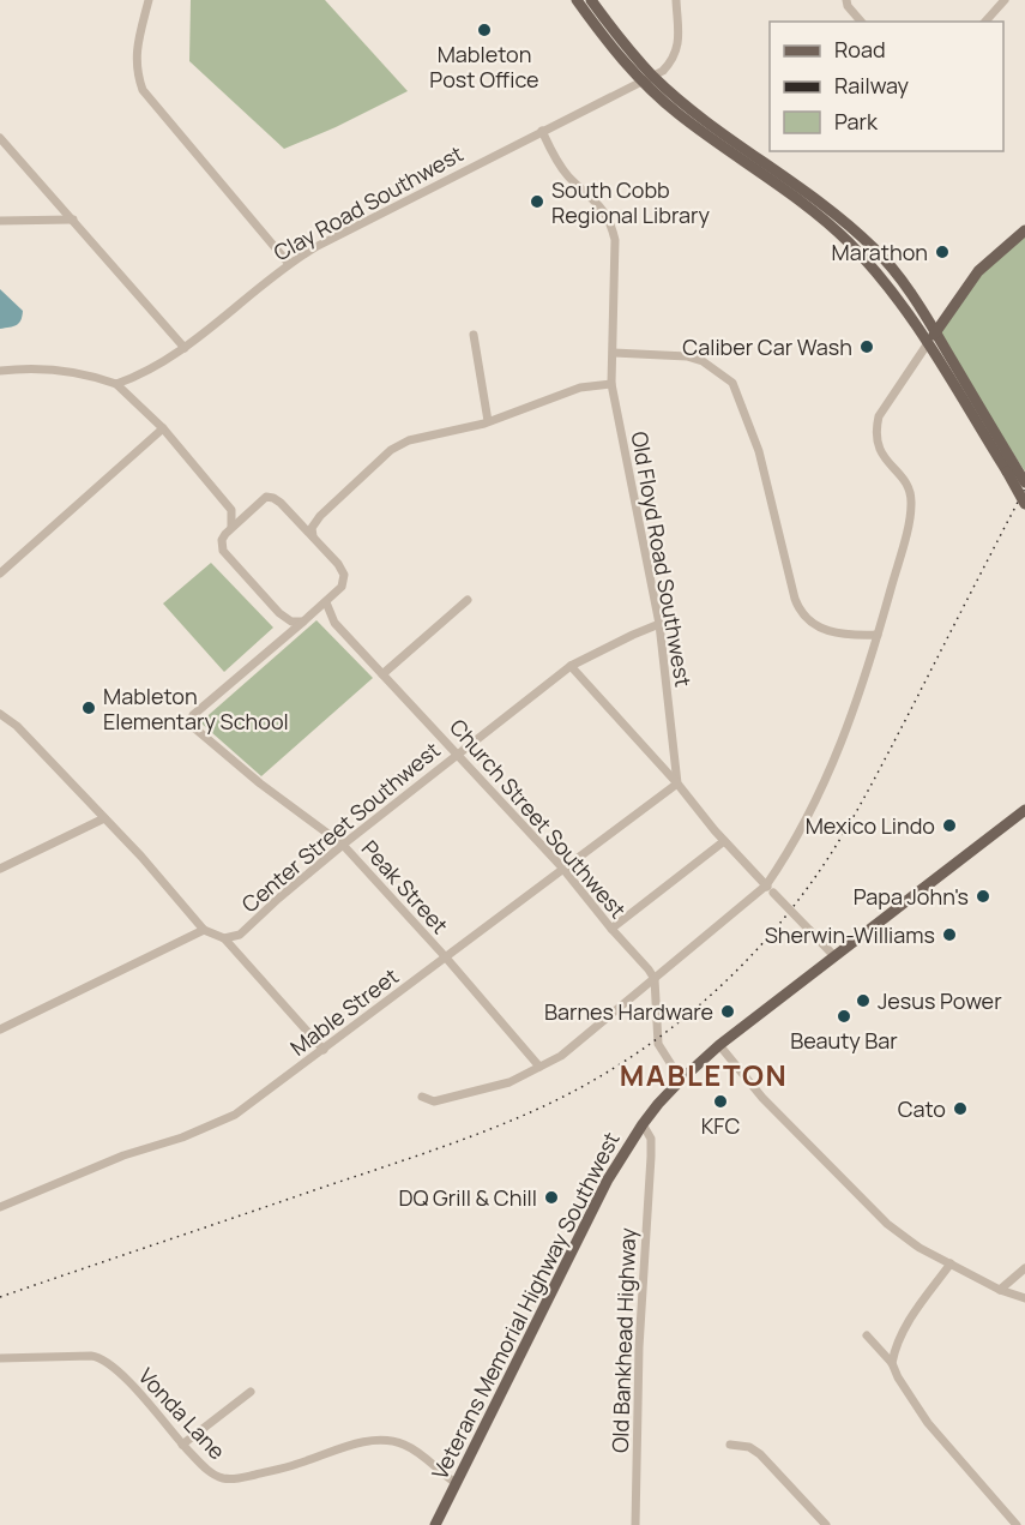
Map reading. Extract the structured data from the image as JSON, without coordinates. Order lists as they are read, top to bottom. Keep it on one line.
{"streets":{"main road":["Veterans Memorial Highway Southwest"],"street":["Clay Road Southwest","Old Floyd Road Southwest","Church Street Southwest","Center Street Southwest","Peak Street","Mable Street","Old Bankhead Highway","Vonda Lane"]},"crossings":[["Clay Road Southwest","Old Floyd Road Southwest"],["Old Floyd Road Southwest","Center Street Southwest"],["Old Floyd Road Southwest","Mable Street"],["Church Street Southwest","Center Street Southwest"],["Church Street Southwest","Mable Street"],["Center Street Southwest","Peak Street"],["Peak Street","Mable Street"],["Veterans Memorial Highway Southwest","Old Bankhead Highway"],["Veterans Memorial Highway Southwest","Vonda Lane"]],"districts":["MABLETON"],"places":["Mableton Post Office","South Cobb Regional Library","Marathon","Caliber Car Wash","Mableton Elementary School","Mexico Lindo","Papa John's","Sherwin-Williams","Jesus Power","Barnes Hardware","Beauty Bar","KFC","Cato","DQ Grill & Chill"],"legend":["Road","Railway","Park"]}
